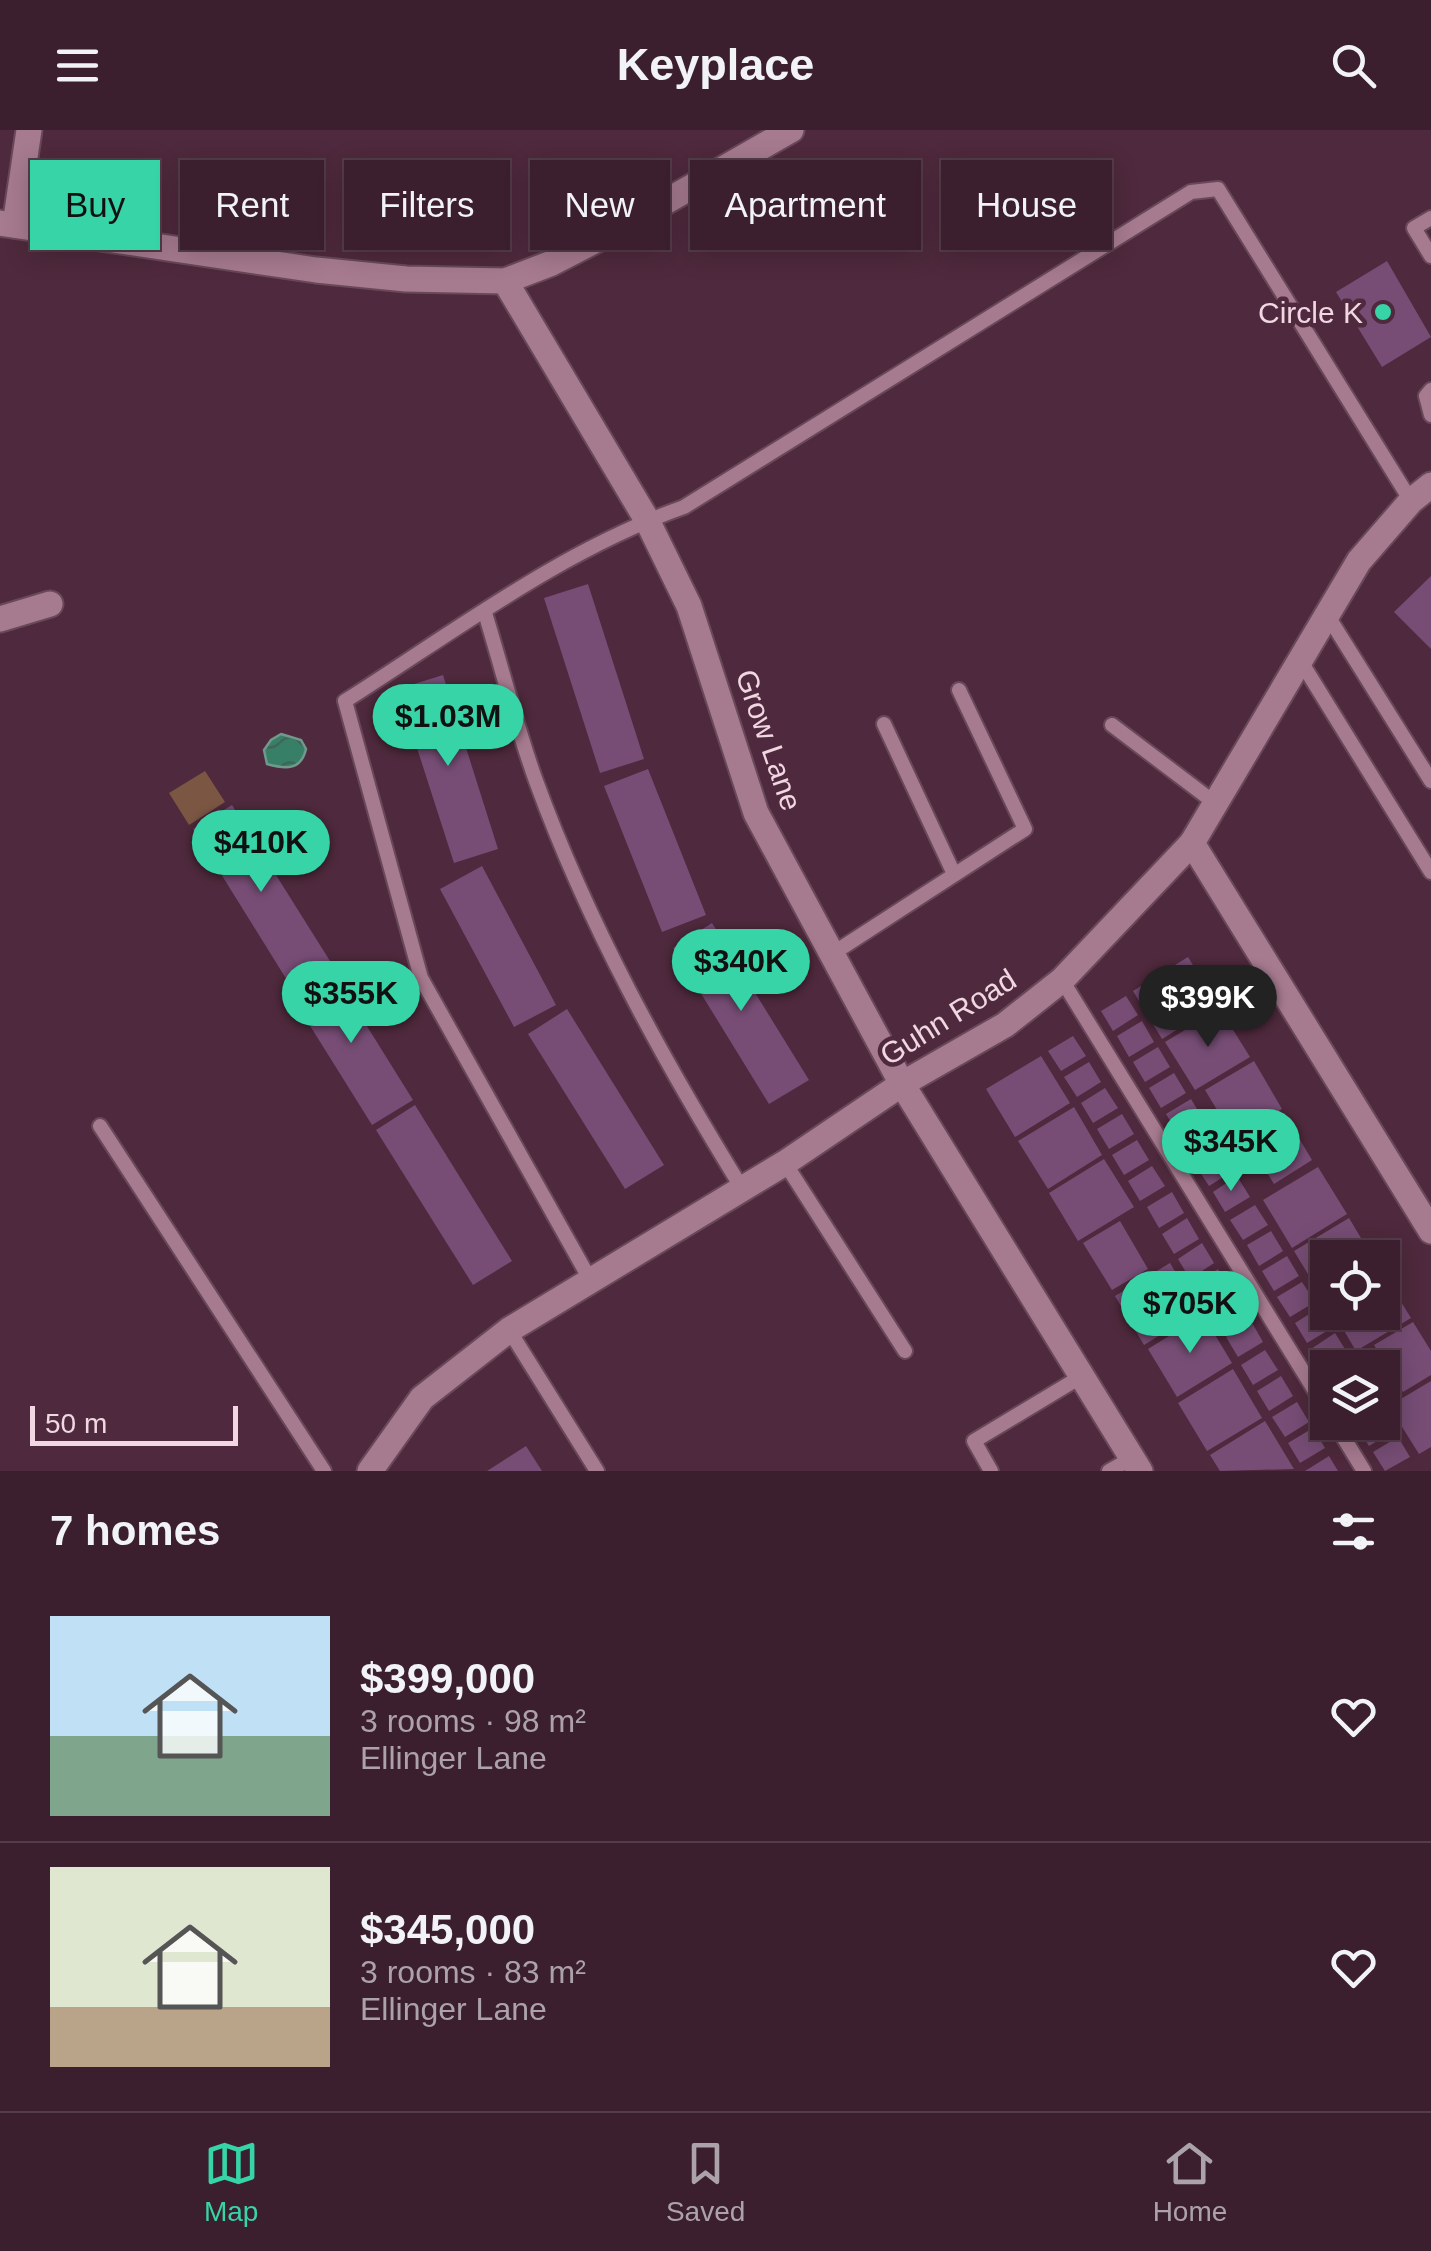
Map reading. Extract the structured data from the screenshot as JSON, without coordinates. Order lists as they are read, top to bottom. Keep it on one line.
{"streets":{"street":["Grow Lane","Guhn Road"]},"crossings":[["Grow Lane","Guhn Road"]],"places":["Circle K"],"scale_bar":"50 m","page":{"header":"Keyplace","chip":["Buy","Rent","Filters","New","Apartment","House"],"price":["$1.03M","$410K","$340K","$355K","$399K","$345K","$705K"],"scale":"50 m","heading":"7 homes","list":[{"name":"$399,000","note":"3 rooms · 98 m² · Ellinger Lane"},{"name":"$345,000","note":"3 rooms · 83 m² · Ellinger Lane"}],"tabs":["Map","Saved","Home"]}}
